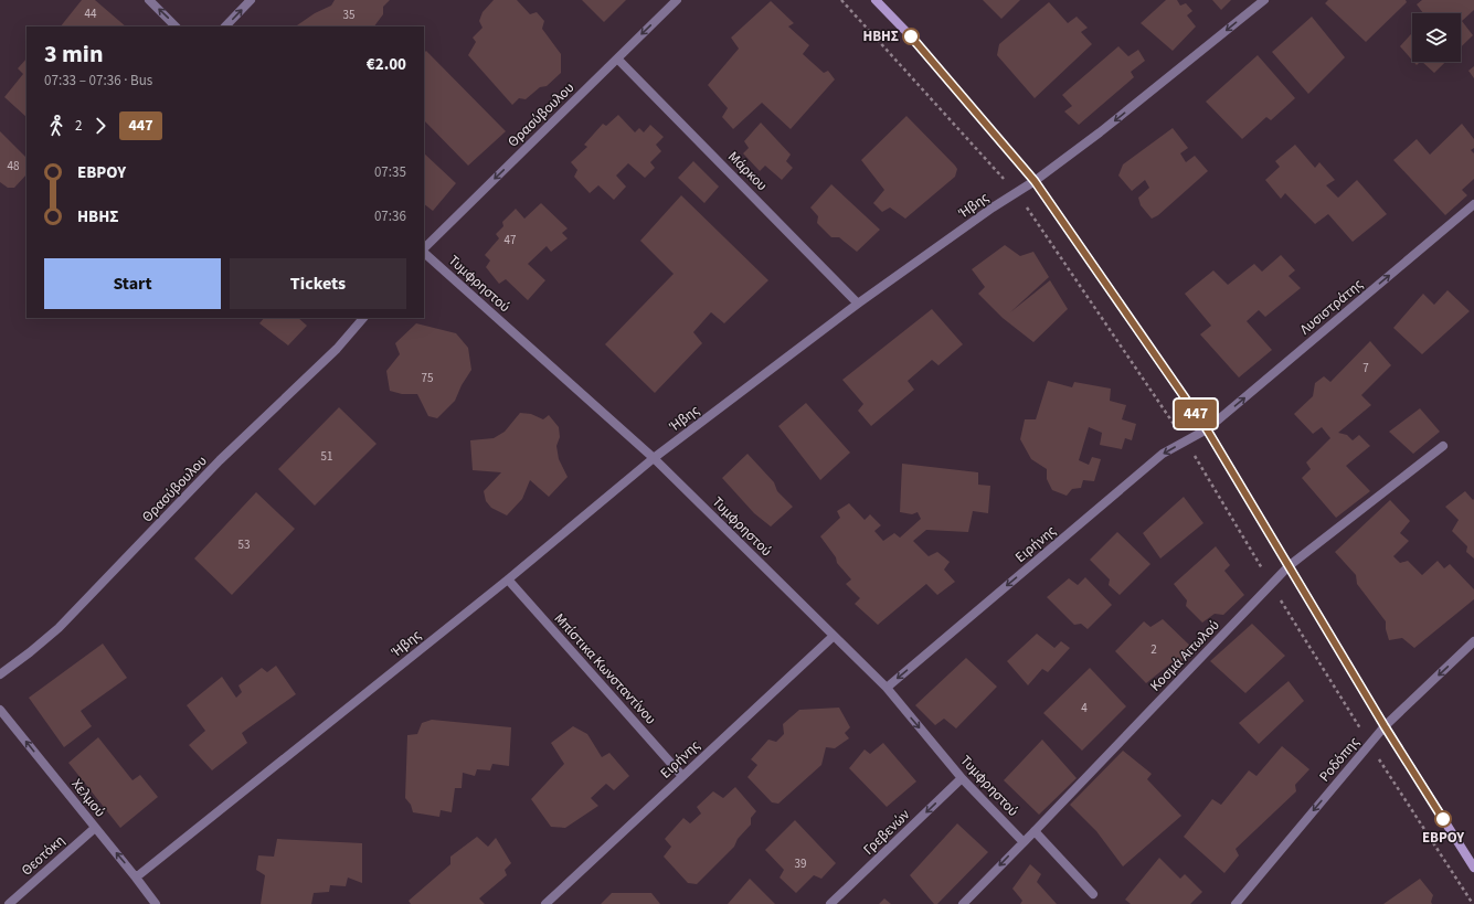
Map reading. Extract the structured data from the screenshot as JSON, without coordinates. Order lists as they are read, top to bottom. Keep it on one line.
{"streets":{"street":["Θρασύβουλου","Μάρκου","Ήβης","Τυμφρηστού","Λυσιστράτης","Ειρήνης","Κοσμά Αιτωλού","Mπίστικα Κωνσταντίνου","Ροδόπης","Χελμού","Γρεβενών","Θεοτόκη"]},"crossings":[["Θρασύβουλου","Μάρκου"],["Μάρκου","Ήβης"],["Ήβης","Τυμφρηστού"],["Ήβης","Mπίστικα Κωνσταντίνου"],["Ήβης","Χελμού"],["Τυμφρηστού","Ειρήνης"],["Τυμφρηστού","Κοσμά Αιτωλού"],["Τυμφρηστού","Γρεβενών"],["Λυσιστράτης","Ειρήνης"],["Ειρήνης","Mπίστικα Κωνσταντίνου"],["Χελμού","Θεοτόκη"]],"one_way":["Θρασύβουλου","Λυσιστράτης","Ειρήνης","Ροδόπης","Χελμού","Γρεβενών"],"places":["ΗΒΗΣ","ΕΒΡΟΥ"],"lines":["bus line 447"],"house_numbers":["44","35","48","47","7","75","51","53","2","4","39"],"page":{"on_map":"447","heading":["3 min","07:33 – 07:36 · Bus","€2.00"],"legs":["2","447"],"list":[{"name":"ΕΒΡΟΥ","value":"07:35"},{"name":"ΗΒΗΣ","value":"07:36"}],"buttons":["Start","Tickets"]}}
